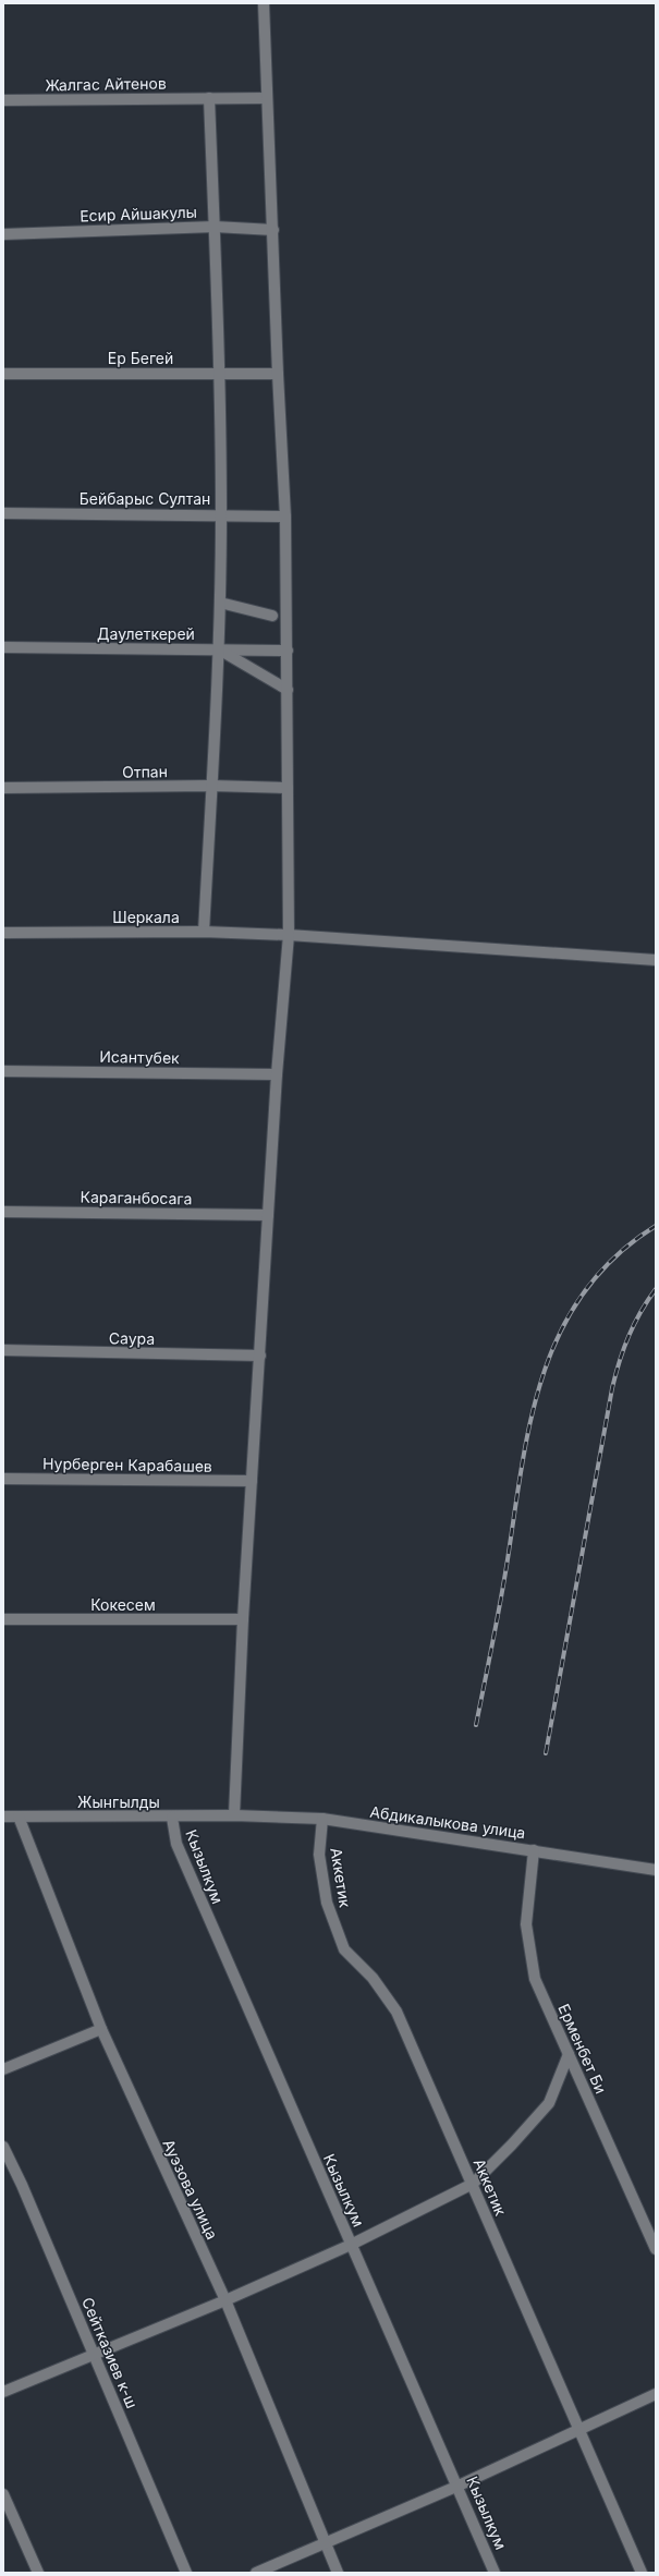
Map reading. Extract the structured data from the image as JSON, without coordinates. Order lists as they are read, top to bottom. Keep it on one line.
{"streets":{"street":["Жалгас Айтенов","Есир Айшакулы","Ер Бегей","Бейбарыс Султан","Даулеткерей","Отпан","Шеркала","Исантубек","Караганбосага","Саура","Нурберген Карабашев","Кокесем","Жынгылды","Абдикалыкова улица","Кызылкум","Аккетик","Ерменбет Би","Ауэзова улица","Сейтказиев к-ш"]},"crossings":[["Жынгылды","Абдикалыкова улица"],["Жынгылды","Кызылкум"],["Жынгылды","Ауэзова улица"],["Абдикалыкова улица","Аккетик"],["Абдикалыкова улица","Ерменбет Би"]]}
